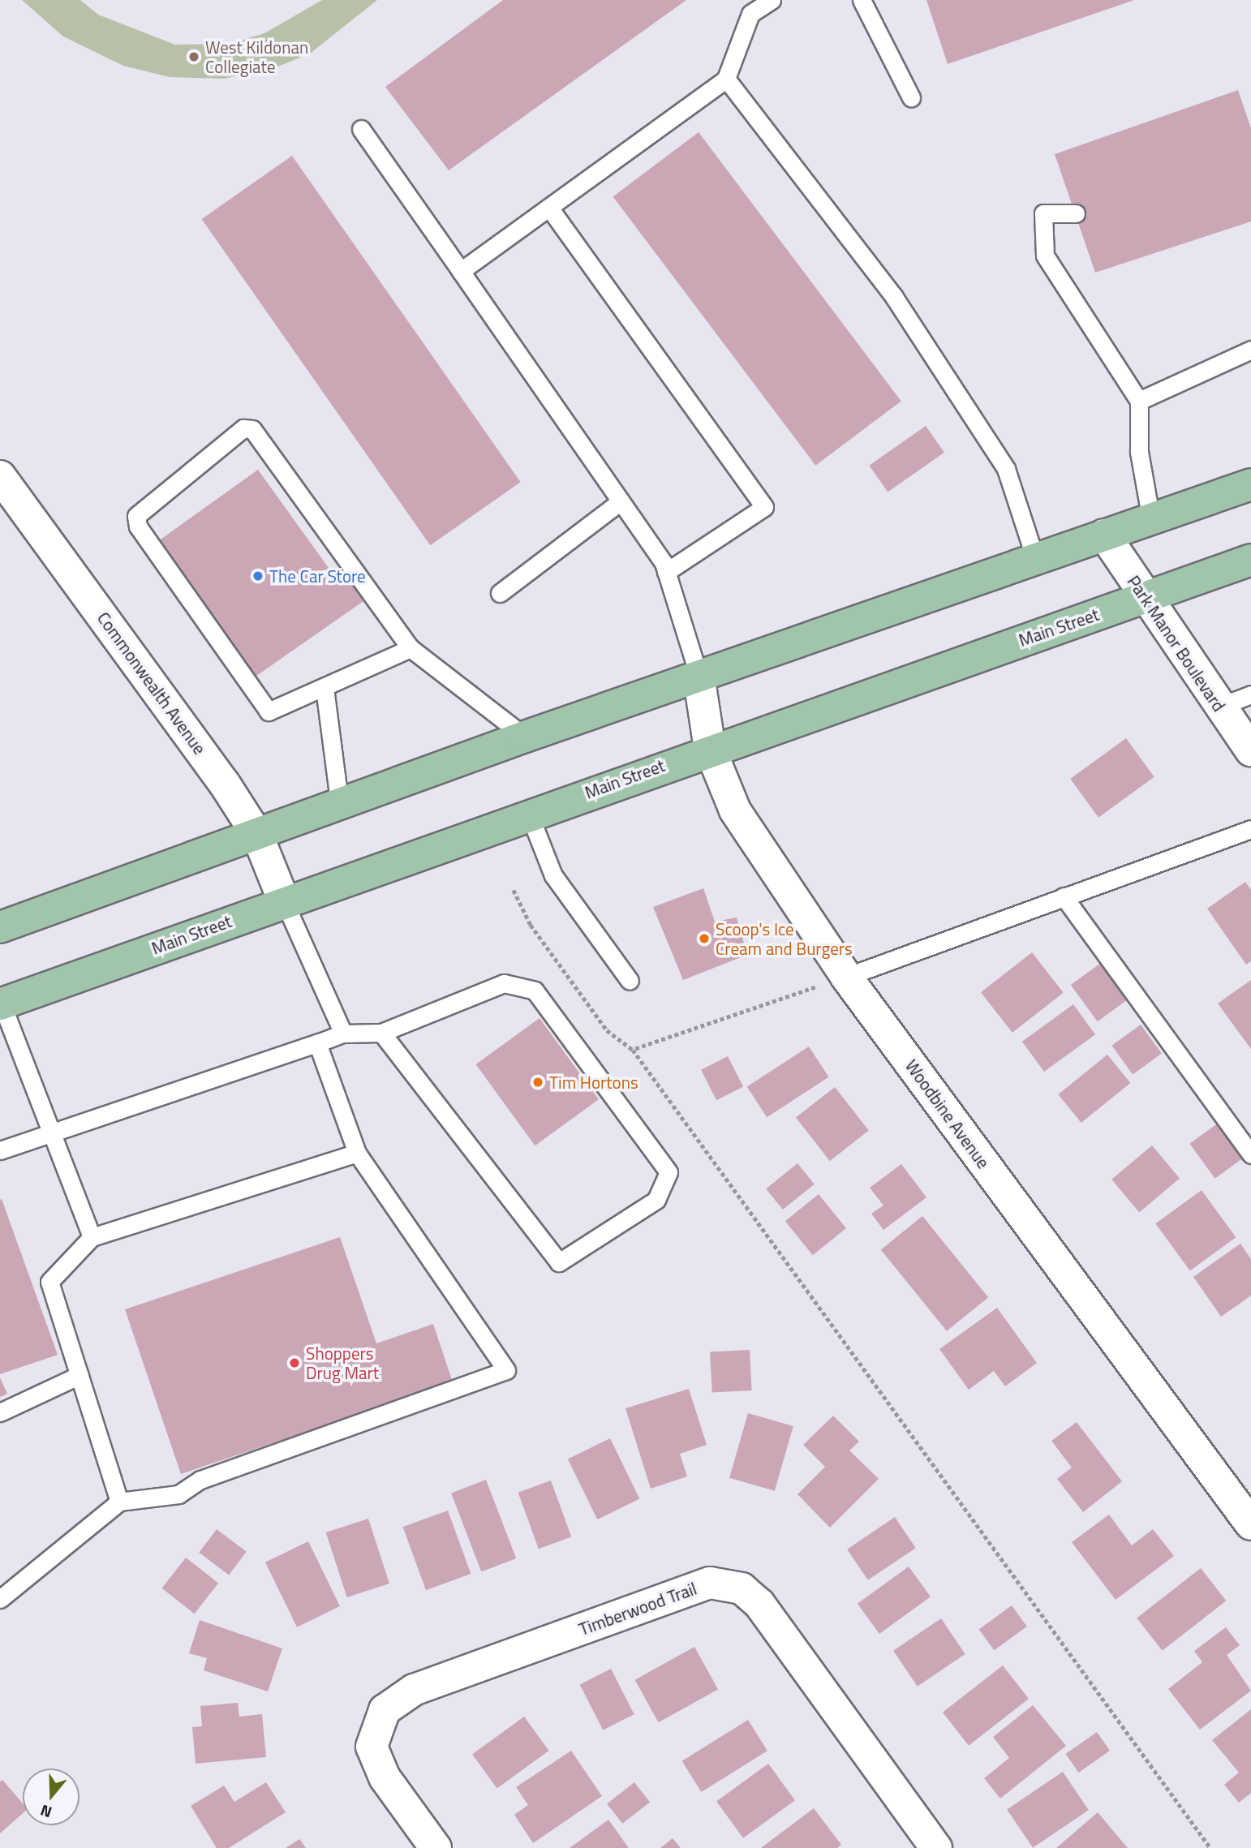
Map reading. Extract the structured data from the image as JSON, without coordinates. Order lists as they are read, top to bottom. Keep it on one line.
{"streets":{"main road":["Main Street"],"street":["Park Manor Boulevard","Commonwealth Avenue","Woodbine Avenue","Timberwood Trail"]},"crossings":[["Main Street","Park Manor Boulevard"],["Main Street","Commonwealth Avenue"],["Main Street","Woodbine Avenue"]],"places":["West Kildonan Collegiate","The Car Store","Scoop's Ice Cream and Burgers","Tim Hortons","Shoppers Drug Mart"],"north":"bottom"}
